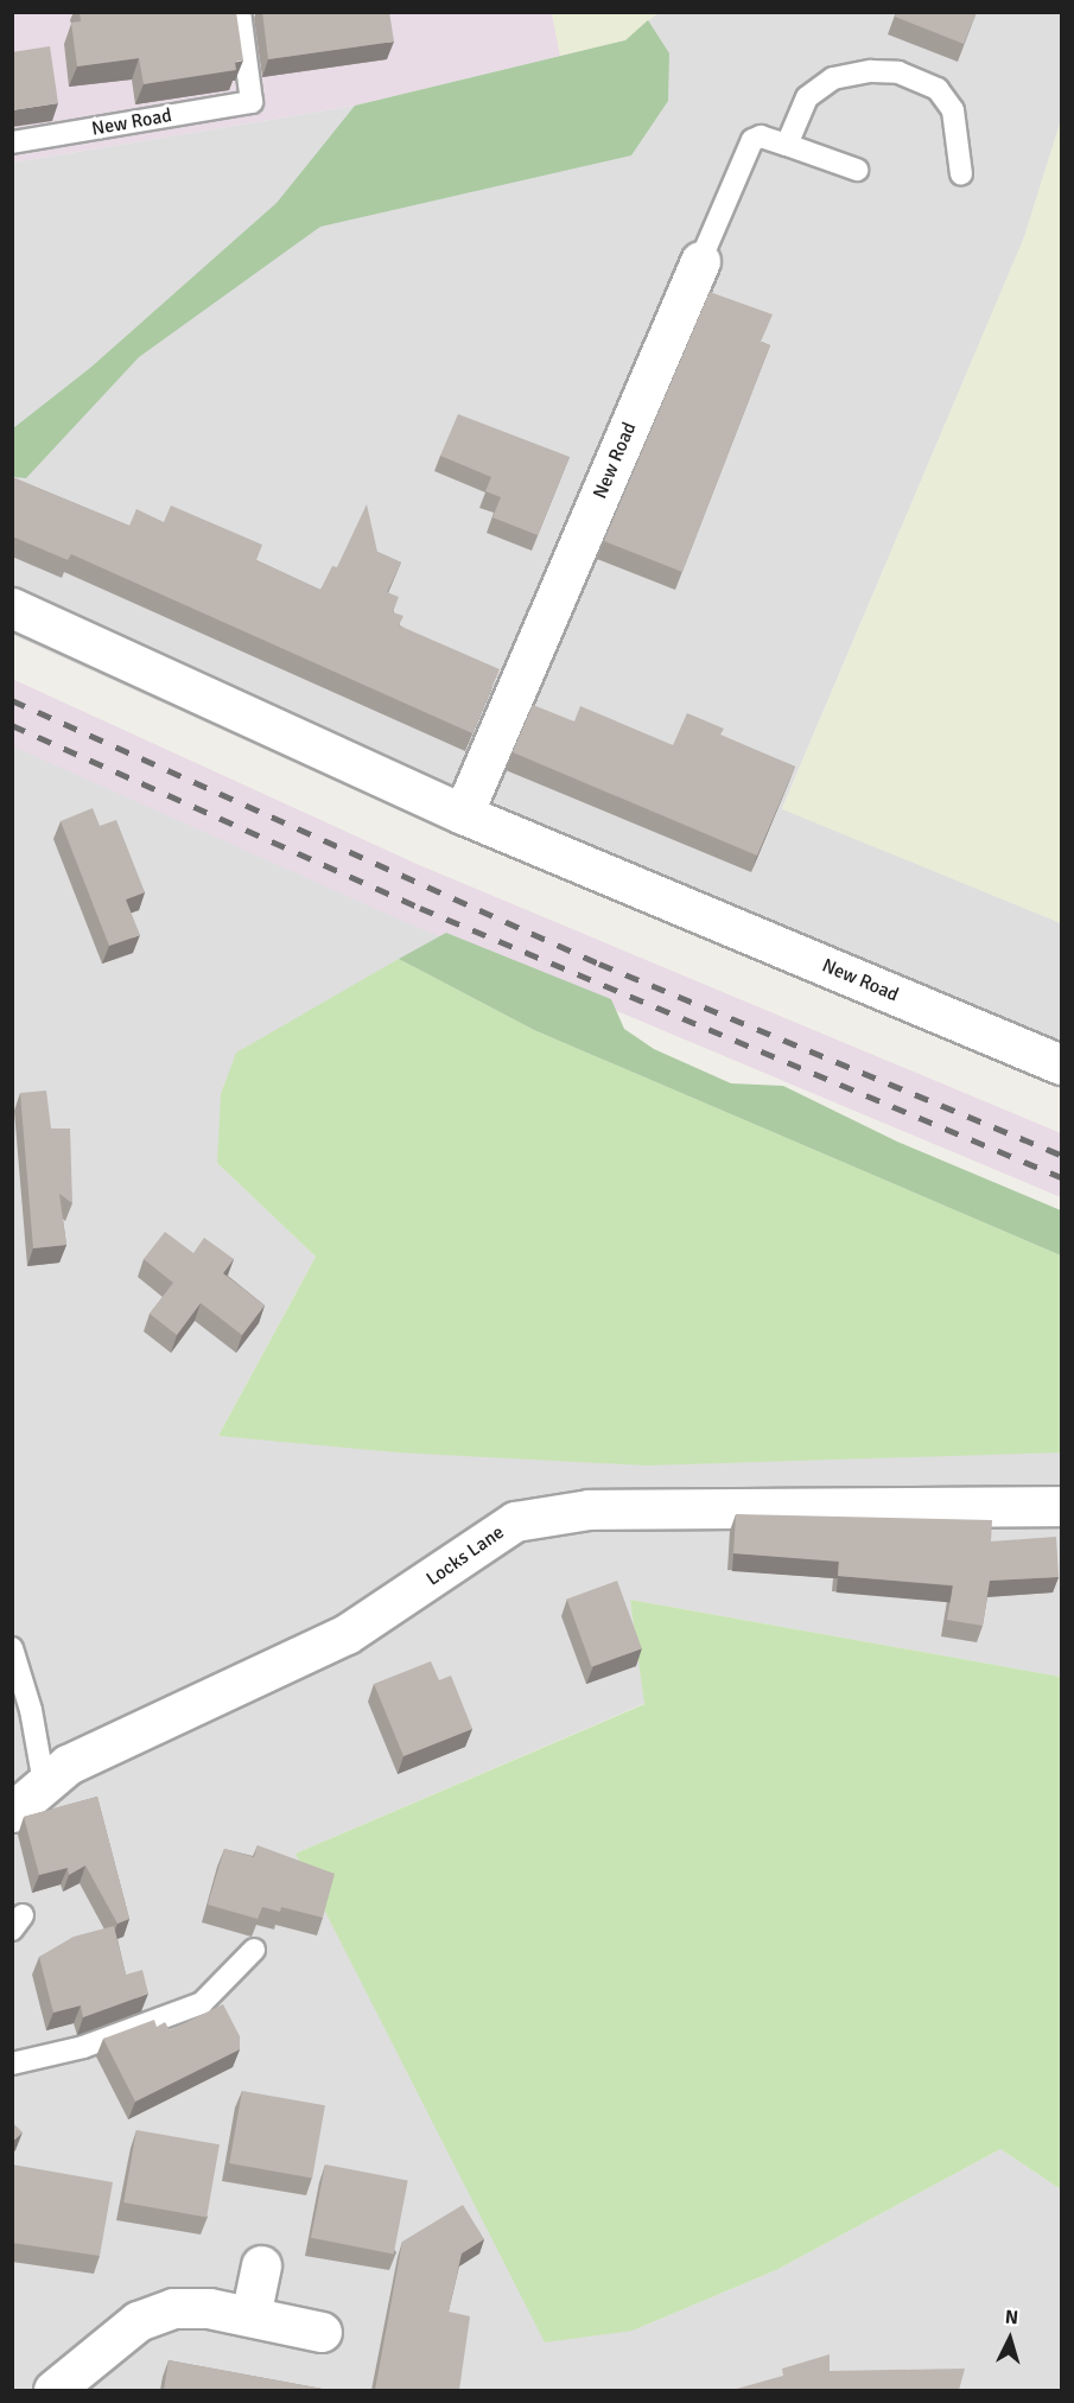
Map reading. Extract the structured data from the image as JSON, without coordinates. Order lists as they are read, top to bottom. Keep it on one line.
{"streets":{"street":["New Road","Locks Lane"]},"north":"top"}
